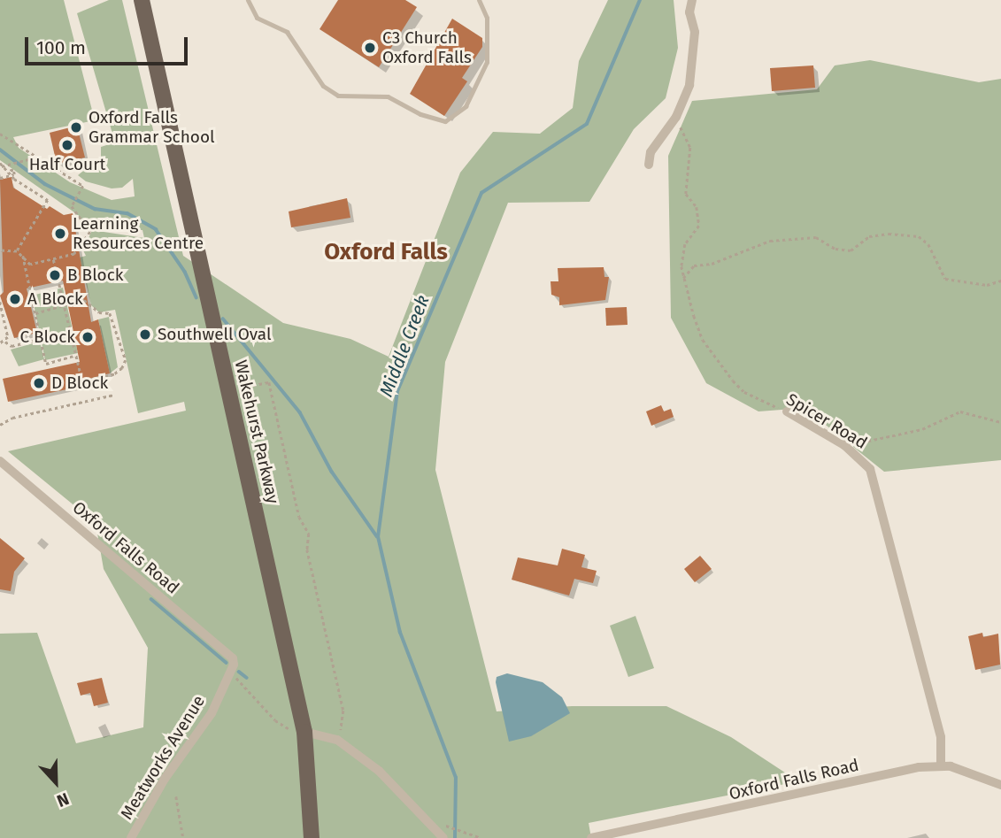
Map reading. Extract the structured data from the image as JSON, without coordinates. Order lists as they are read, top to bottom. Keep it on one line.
{"streets":{"main road":["Wakehurst Parkway"],"street":["Spicer Road","Oxford Falls Road","Meatworks Avenue"]},"crossings":[["Spicer Road","Oxford Falls Road"],["Oxford Falls Road","Meatworks Avenue"]],"districts":["Oxford Falls"],"water":["Middle Creek"],"places":["C3 Church Oxford Falls","Oxford Falls Grammar School","Half Court","Learning Resources Centre","B Block","A Block","Southwell Oval","C Block","D Block"],"scale_bar":"100 m","north":"bottom"}
